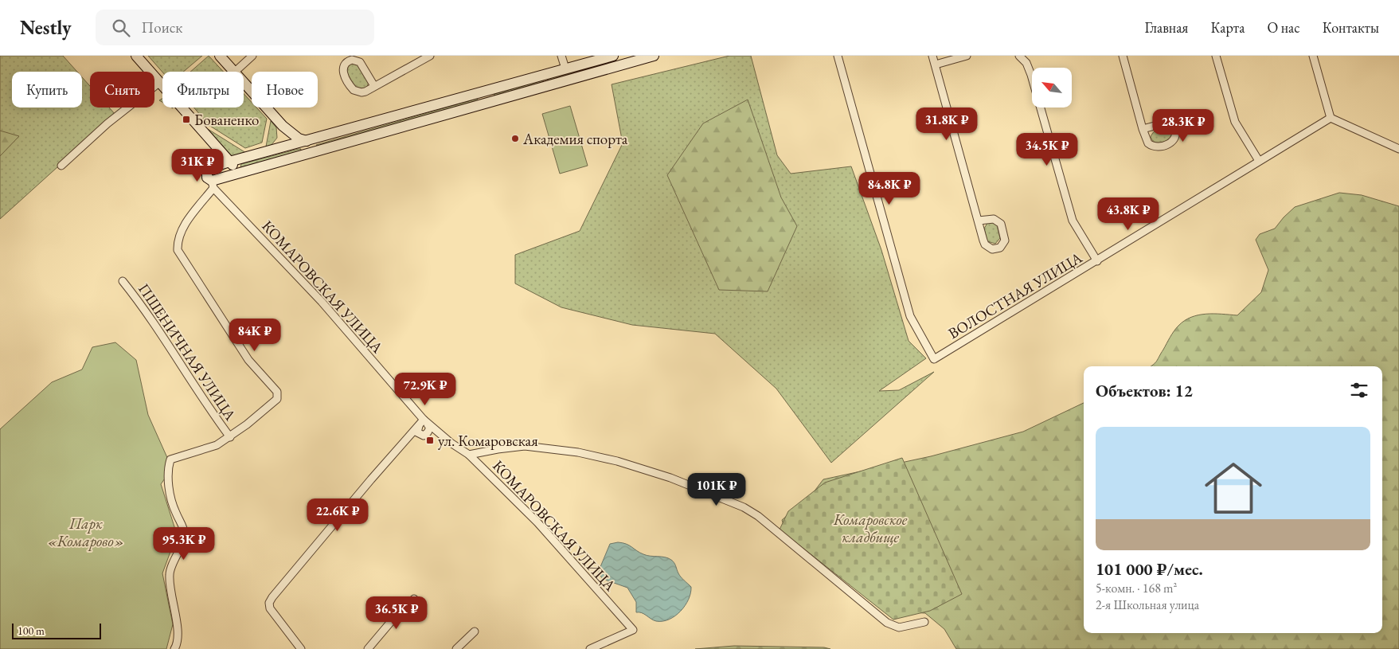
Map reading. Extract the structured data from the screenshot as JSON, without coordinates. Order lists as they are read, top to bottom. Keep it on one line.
{"streets":{"street":["КОМАРОВСКАЯ УЛИЦА","ВОЛОСТНАЯ УЛИЦА","ПШЕНИЧНАЯ УЛИЦА"]},"crossings":[["КОМАРОВСКАЯ УЛИЦА","ПШЕНИЧНАЯ УЛИЦА"]],"parks":["Комаровское кладбище","Парк «Комарово»"],"places":{"transit":["Бованенко","ул. Комаровская"],"other":["Академия спорта"]},"scale_bar":"100 m","north":"top left","page":{"header":"Nestly","search":"Поиск","nav":["Главная","Карта","О нас","Контакты"],"chip":["Купить","Снять","Фильтры","Новое"],"price":["31.8K ₽","28.3K ₽","34.5K ₽","31K ₽","84.8K ₽","43.8K ₽","84K ₽","72.9K ₽","101K ₽","22.6K ₽","95.3K ₽","36.5K ₽"],"heading":"Объектов: 12","list":[{"name":"101 000 ₽/мес.","note":"5-комн. · 168 m² · 2-я Школьная улица"}],"scale":"100 m"}}
